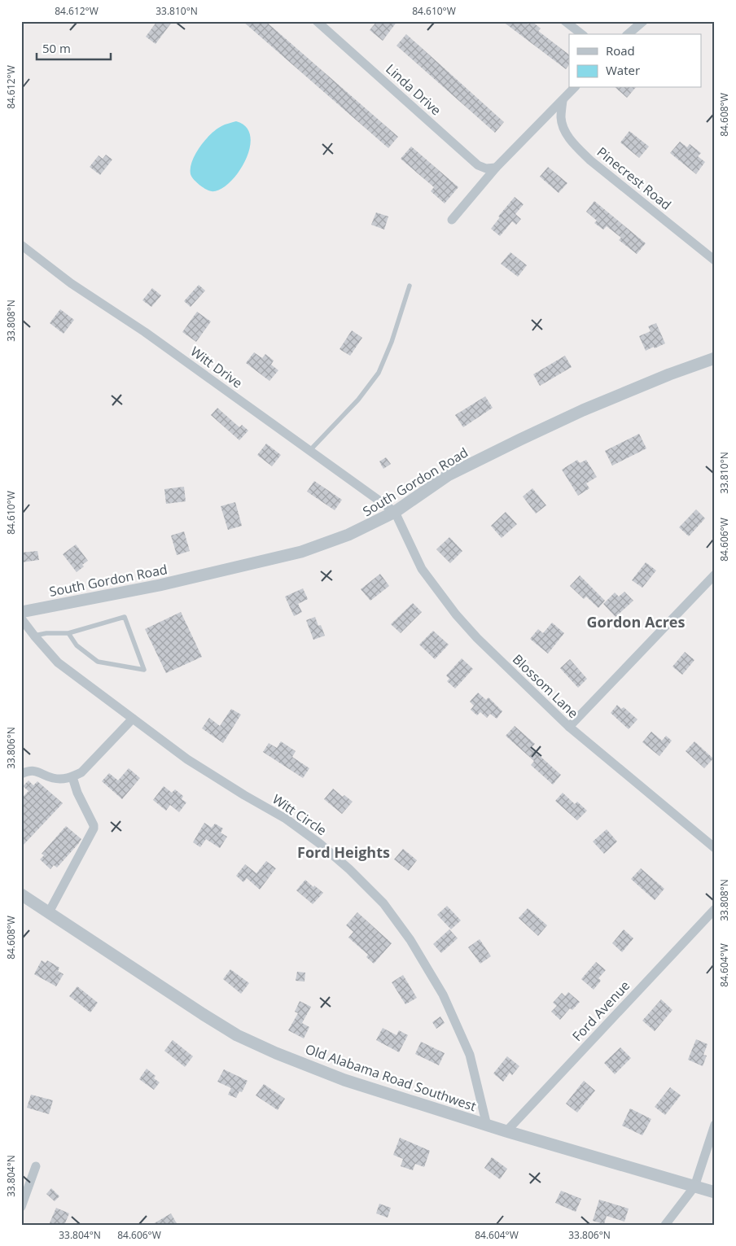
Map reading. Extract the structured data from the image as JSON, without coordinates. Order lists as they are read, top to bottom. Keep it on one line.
{"streets":{"street":["Linda Drive","Pinecrest Road","Witt Drive","South Gordon Road","Blossom Lane","Witt Circle","Ford Avenue","Old Alabama Road Southwest"]},"crossings":[["Witt Drive","South Gordon Road"],["Witt Drive","Blossom Lane"],["South Gordon Road","Blossom Lane"],["Witt Circle","Old Alabama Road Southwest"],["Ford Avenue","Old Alabama Road Southwest"]],"districts":["Gordon Acres","Ford Heights"],"legend":["Road","Water"],"scale_bar":"50 m","coordinates":["84.612°W","33.810°N","84.610°W","84.608°W","33.808°N","84.606°W","33.806°N","84.604°W","33.804°N"]}
